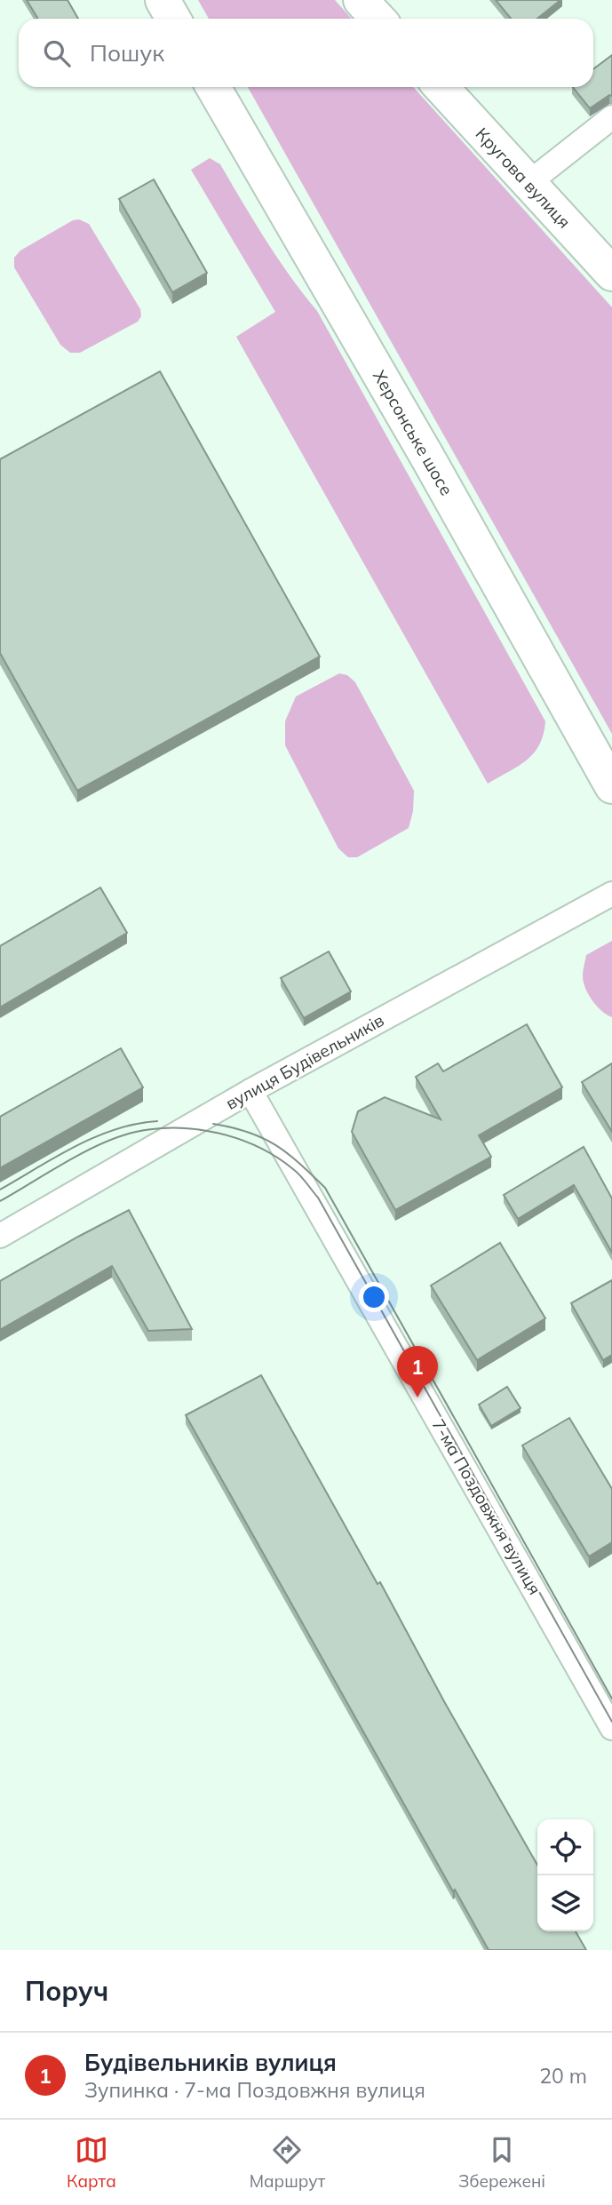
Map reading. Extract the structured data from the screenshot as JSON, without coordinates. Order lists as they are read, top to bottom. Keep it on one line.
{"streets":{"main road":["Кругова вулиця","Херсонське шосе"],"street":["вулиця Будівельників","7-ма Поздовжня вулиця"]},"crossings":[["вулиця Будівельників","7-ма Поздовжня вулиця"]],"page":{"search":"Пошук","pins":"1","heading":"Поруч","list":[{"mark":"1","name":"Будівельників вулиця","note":"Зупинка · 7-ма Поздовжня вулиця","value":"20 m"}],"nav":["Карта","Маршрут","Збережені"]}}
